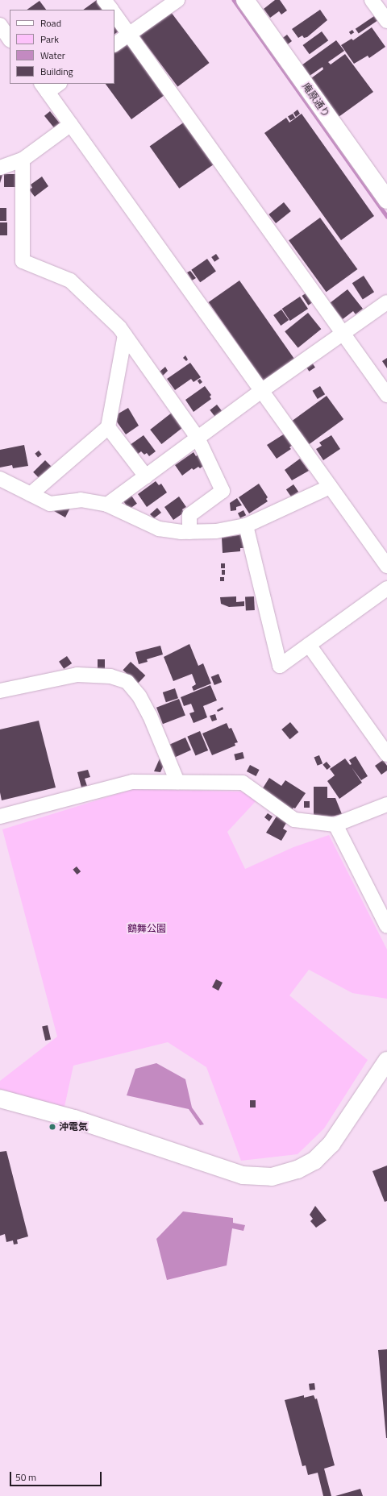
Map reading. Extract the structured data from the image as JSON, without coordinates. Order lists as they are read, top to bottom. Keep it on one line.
{"streets":{"street":["庵原通り"]},"parks":["鶴舞公園"],"places":["沖電気"],"legend":["Road","Park","Water","Building"],"scale_bar":"50 m"}
